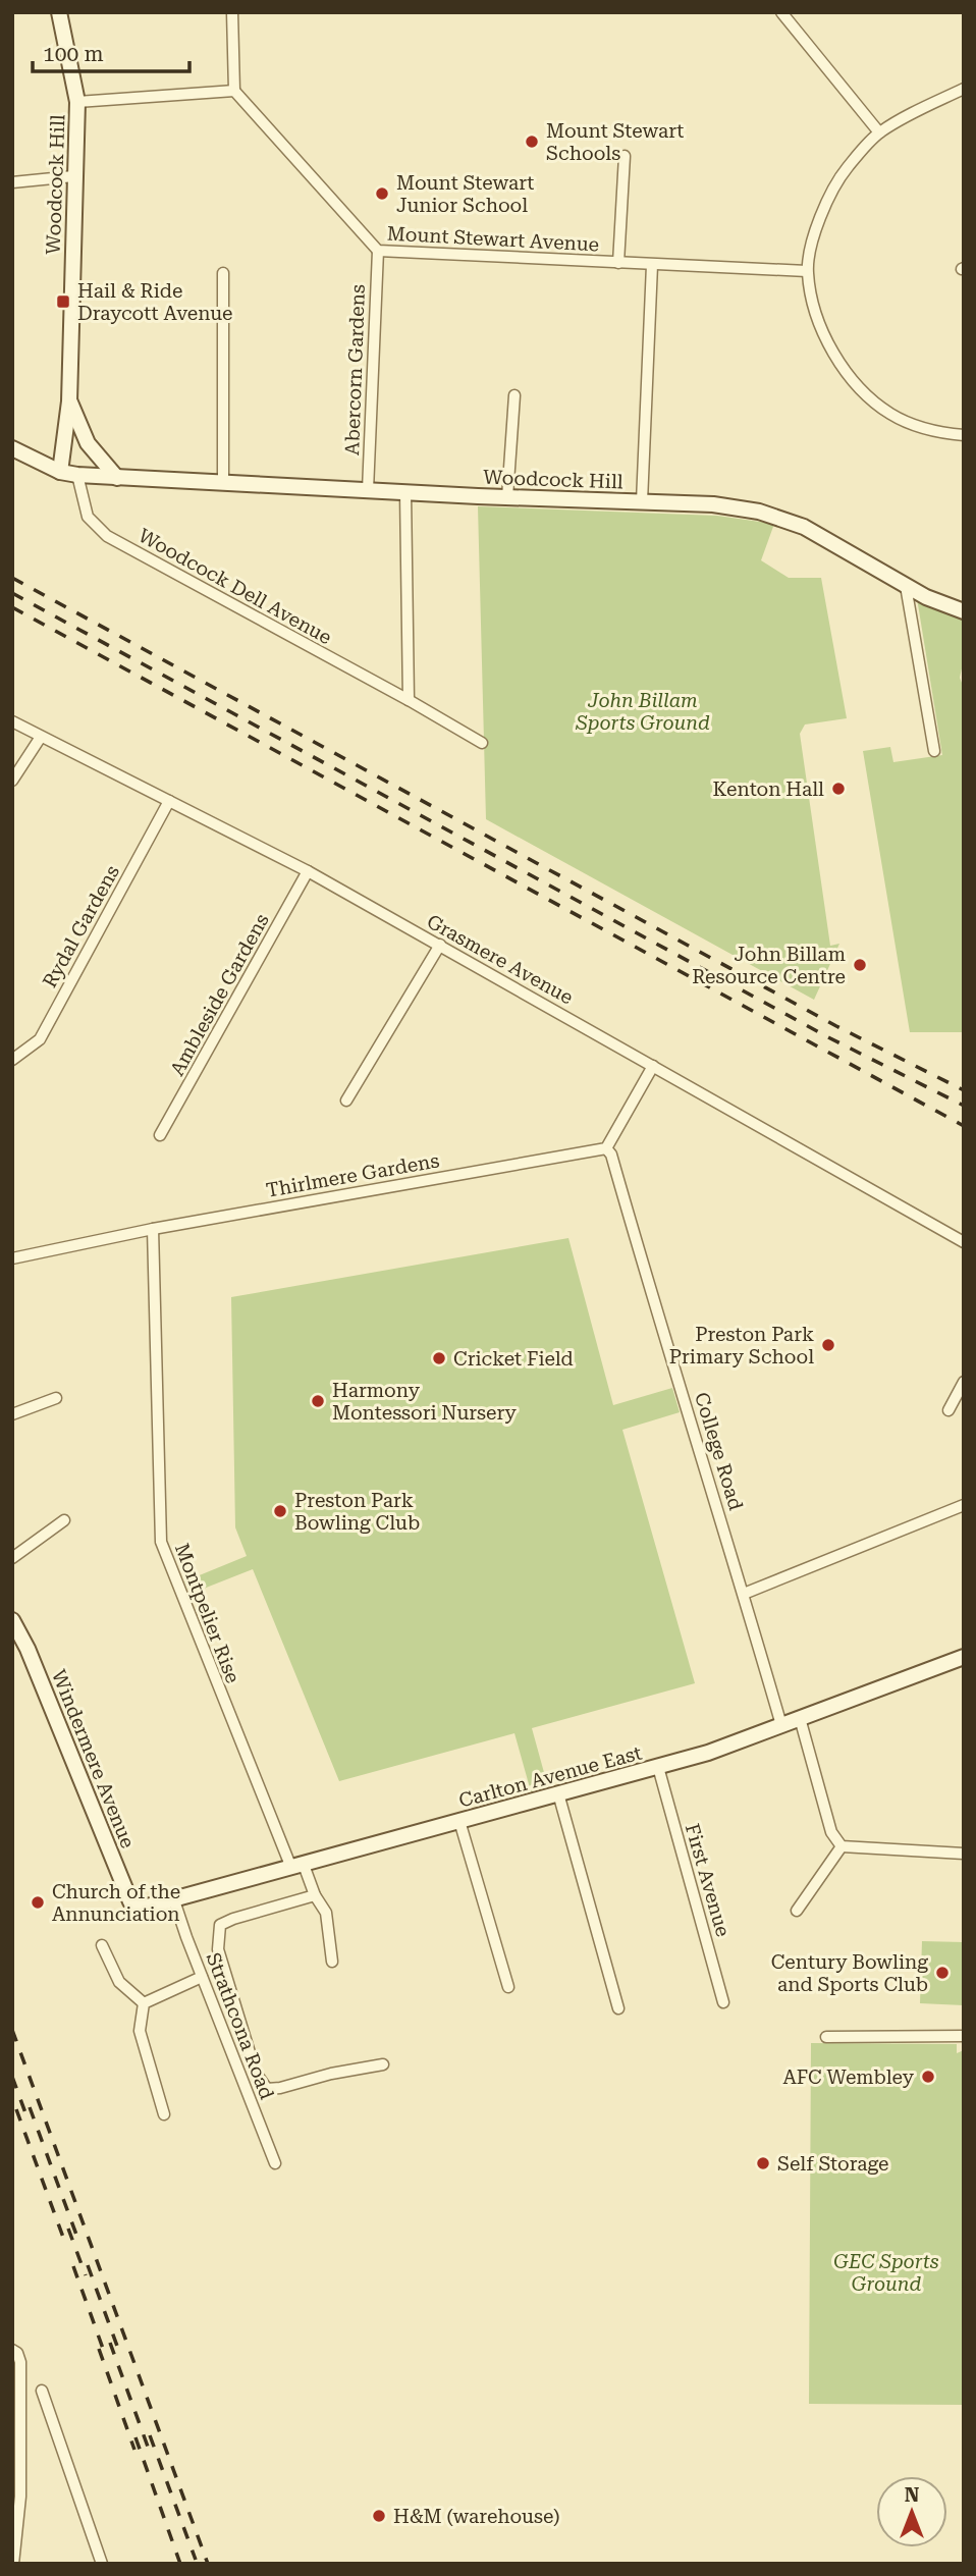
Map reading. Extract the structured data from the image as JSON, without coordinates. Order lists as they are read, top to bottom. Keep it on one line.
{"streets":{"street":["Woodcock Hill","Mount Stewart Avenue","Abercorn Gardens","Woodcock Dell Avenue","Rydal Gardens","Grasmere Avenue","Ambleside Gardens","Thirlmere Gardens","College Road","Montpelier Rise","Windermere Avenue","Carlton Avenue East","First Avenue","Strathcona Road"]},"crossings":[["Woodcock Hill","Abercorn Gardens"],["Woodcock Hill","Woodcock Dell Avenue"],["Mount Stewart Avenue","Abercorn Gardens"],["Rydal Gardens","Grasmere Avenue"],["Grasmere Avenue","Ambleside Gardens"],["Thirlmere Gardens","College Road"],["Thirlmere Gardens","Montpelier Rise"],["College Road","Carlton Avenue East"],["Montpelier Rise","Carlton Avenue East"],["Windermere Avenue","Carlton Avenue East"],["Carlton Avenue East","First Avenue"],["Carlton Avenue East","Strathcona Road"]],"parks":["John Billam Sports Ground","GEC Sports Ground"],"places":{"other":["Mount Stewart Schools","Mount Stewart Junior School","Kenton Hall","John Billam Resource Centre","Preston Park Primary School","Cricket Field","Harmony Montessori Nursery","Preston Park Bowling Club","Church of the Annunciation","Century Bowling and Sports Club","AFC Wembley","Self Storage","H&M (warehouse)"],"transit":["Hail & Ride Draycott Avenue"]},"scale_bar":"100 m","north":"top"}
